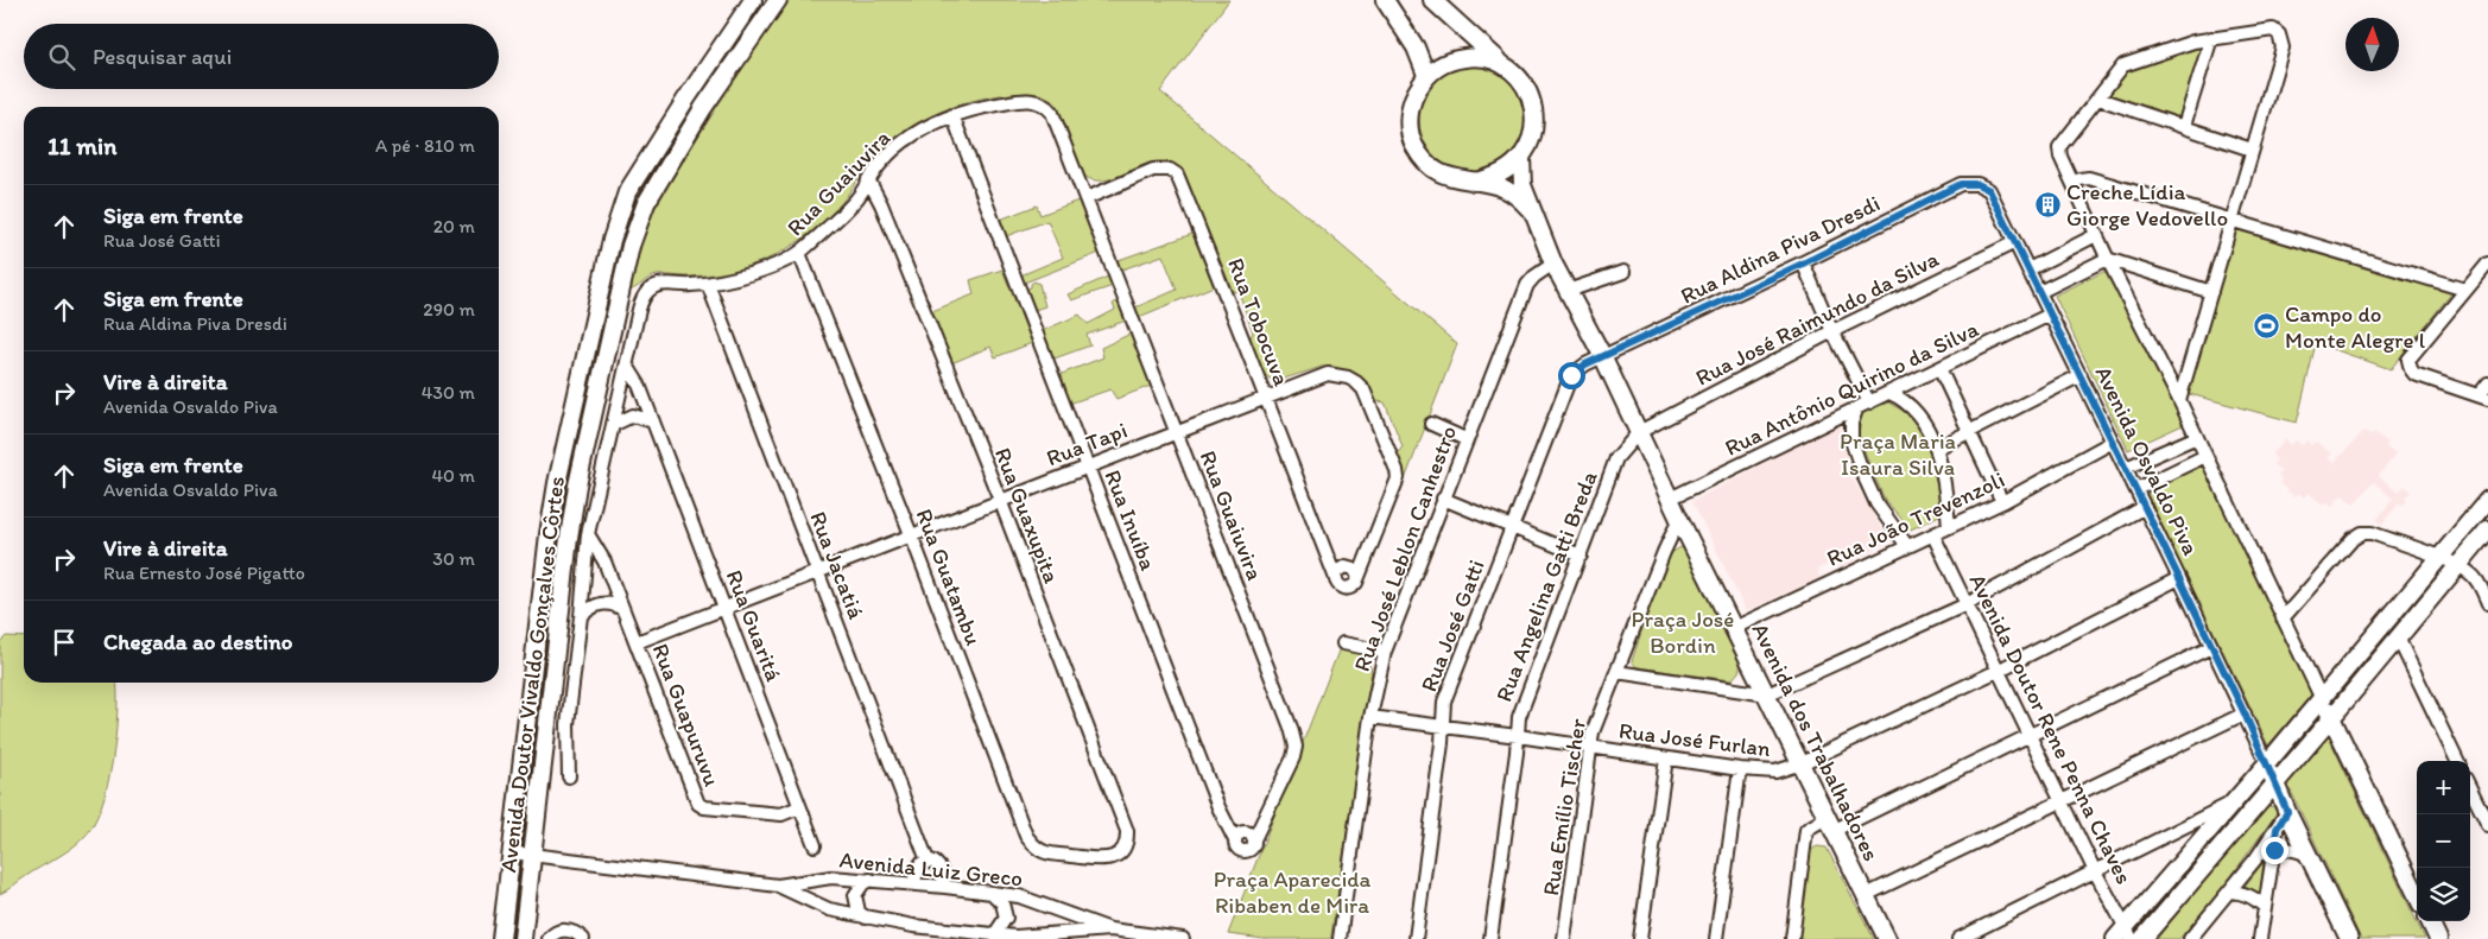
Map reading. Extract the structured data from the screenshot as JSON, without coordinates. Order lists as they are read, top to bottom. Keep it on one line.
{"streets":{"main road":["Avenida Doutor Vivaldo Gonçalves Côrtes","Avenida dos Trabalhadores"],"street":["Rua Guaiuvira","Rua Aldina Piva Dresdi","Rua José Raimundo da Silva","Rua Tobocuva","Rua Antônio Quirino da Silva","Rua Tapi","Avenida Osvaldo Piva","Rua Guaxupita","Rua João Trevenzoli","Rua Inuíba","Rua José Leblon Canhestro","Rua Jacatiá","Rua Guatambu","Rua Angelina Gatti Breda","Rua Guaritá","Rua José Gatti","Rua Guapuruvu","Avenida Doutor Rene Penna Chaves","Rua José Furlan","Rua Emílio Tischer","Avenida Luiz Greco"]},"crossings":[["Rua Guaiuvira","Rua Tobocuva"],["Rua Guaiuvira","Rua Tapi"],["Rua Guaiuvira","Rua Guaxupita"],["Rua Guaiuvira","Rua Inuíba"],["Rua Guaiuvira","Rua Jacatiá"],["Rua Guaiuvira","Rua Guatambu"],["Rua Guaiuvira","Rua Guaritá"],["Rua Guaiuvira","Rua Guapuruvu"],["Rua Aldina Piva Dresdi","Avenida Osvaldo Piva"],["Rua Aldina Piva Dresdi","Rua José Gatti"],["Rua Aldina Piva Dresdi","Avenida dos Trabalhadores"],["Rua José Raimundo da Silva","Avenida Osvaldo Piva"],["Rua José Raimundo da Silva","Rua Angelina Gatti Breda"],["Rua José Raimundo da Silva","Avenida dos Trabalhadores"],["Rua Tobocuva","Rua Tapi"],["Rua Antônio Quirino da Silva","Avenida Osvaldo Piva"],["Rua Antônio Quirino da Silva","Avenida dos Trabalhadores"],["Rua Tapi","Rua Guaxupita"],["Rua Tapi","Rua Inuíba"],["Rua Tapi","Rua Jacatiá"],["Rua Tapi","Rua Guatambu"],["Rua Tapi","Rua Guaritá"],["Rua Tapi","Rua Guapuruvu"],["Avenida Osvaldo Piva","Rua João Trevenzoli"],["Avenida Osvaldo Piva","Rua José Furlan"],["Rua Guaxupita","Rua Guatambu"],["Rua João Trevenzoli","Avenida Doutor Rene Penna Chaves"],["Rua João Trevenzoli","Avenida dos Trabalhadores"],["Rua José Leblon Canhestro","Rua José Furlan"],["Rua José Leblon Canhestro","Avenida dos Trabalhadores"],["Rua Jacatiá","Avenida Luiz Greco"],["Rua Angelina Gatti Breda","Rua José Furlan"],["Rua Angelina Gatti Breda","Avenida dos Trabalhadores"],["Rua Guaritá","Rua Guapuruvu"],["Rua José Gatti","Rua José Furlan"],["Rua José Gatti","Avenida dos Trabalhadores"],["Avenida Doutor Vivaldo Gonçalves Côrtes","Avenida Luiz Greco"],["Avenida Doutor Rene Penna Chaves","Rua José Furlan"],["Rua José Furlan","Avenida dos Trabalhadores"],["Rua José Furlan","Rua Emílio Tischer"],["Avenida dos Trabalhadores","Rua Emílio Tischer"]],"parks":["Praça Maria Isaura Silva","Praça José Bordin","Praça Aparecida Ribaben de Mira"],"places":{"building":["Creche Lídia Giorge Vedovello"],"sports":["Campo do Monte Alegre l"]},"north":"top","page":{"search":"Pesquisar aqui","heading":["11 min","A pé · 810 m"],"list":[["Siga em frente","Rua José Gatti","20 m"],["Siga em frente","Rua Aldina Piva Dresdi","290 m"],["Vire à direita","Avenida Osvaldo Piva","430 m"],["Siga em frente","Avenida Osvaldo Piva","40 m"],["Vire à direita","Rua Ernesto José Pigatto","30 m"],"Chegada ao destino"],"map_buttons":["+","−"]}}
